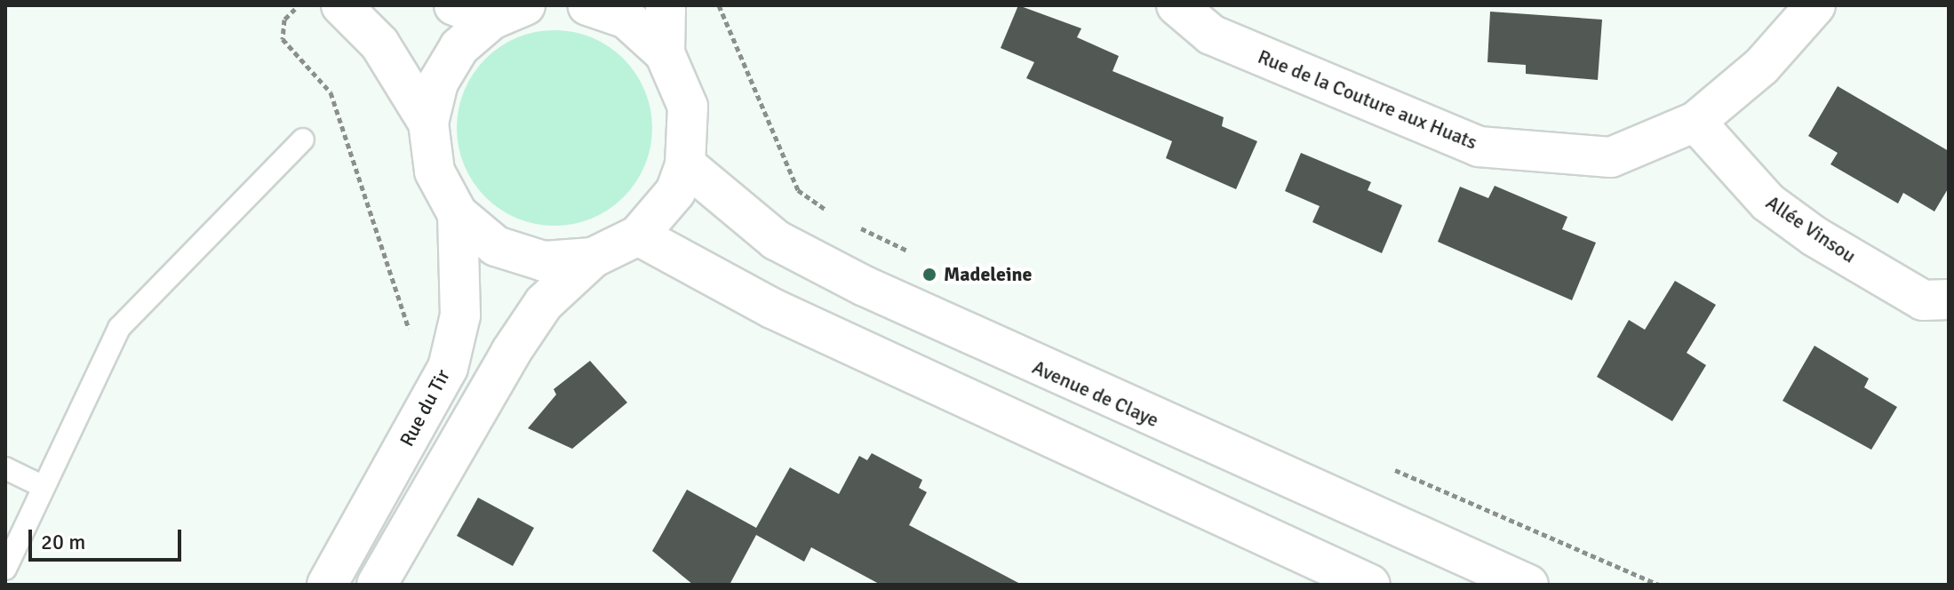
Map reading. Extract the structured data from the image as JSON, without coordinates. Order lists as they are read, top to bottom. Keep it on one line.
{"streets":{"main road":["Rue de la Couture aux Huats","Allée Vinsou","Avenue de Claye","Rue du Tir"]},"crossings":[["Rue de la Couture aux Huats","Allée Vinsou"]],"places":["Madeleine"],"scale_bar":"20 m"}
